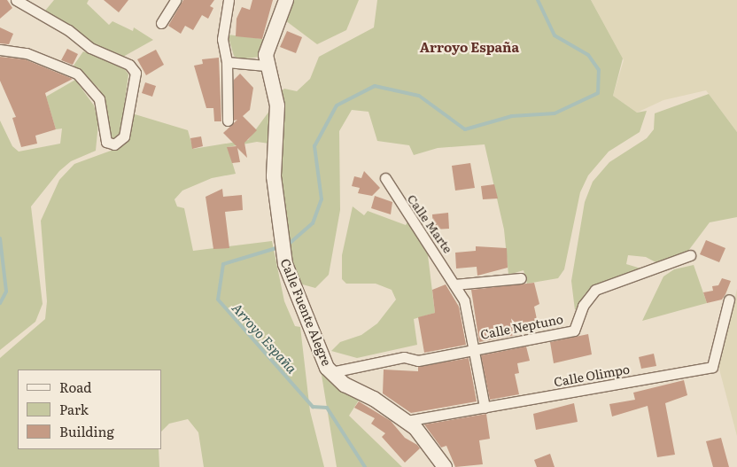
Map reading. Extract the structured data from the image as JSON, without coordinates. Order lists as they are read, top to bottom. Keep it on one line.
{"streets":{"street":["Calle Marte","Calle Fuente Alegre","Calle Neptuno","Calle Olimpo"]},"crossings":[["Calle Marte","Calle Neptuno"],["Calle Marte","Calle Olimpo"],["Calle Fuente Alegre","Calle Neptuno"],["Calle Fuente Alegre","Calle Olimpo"]],"districts":["Arroyo España"],"water":["Arroyo España"],"legend":["Road","Park","Building"]}
